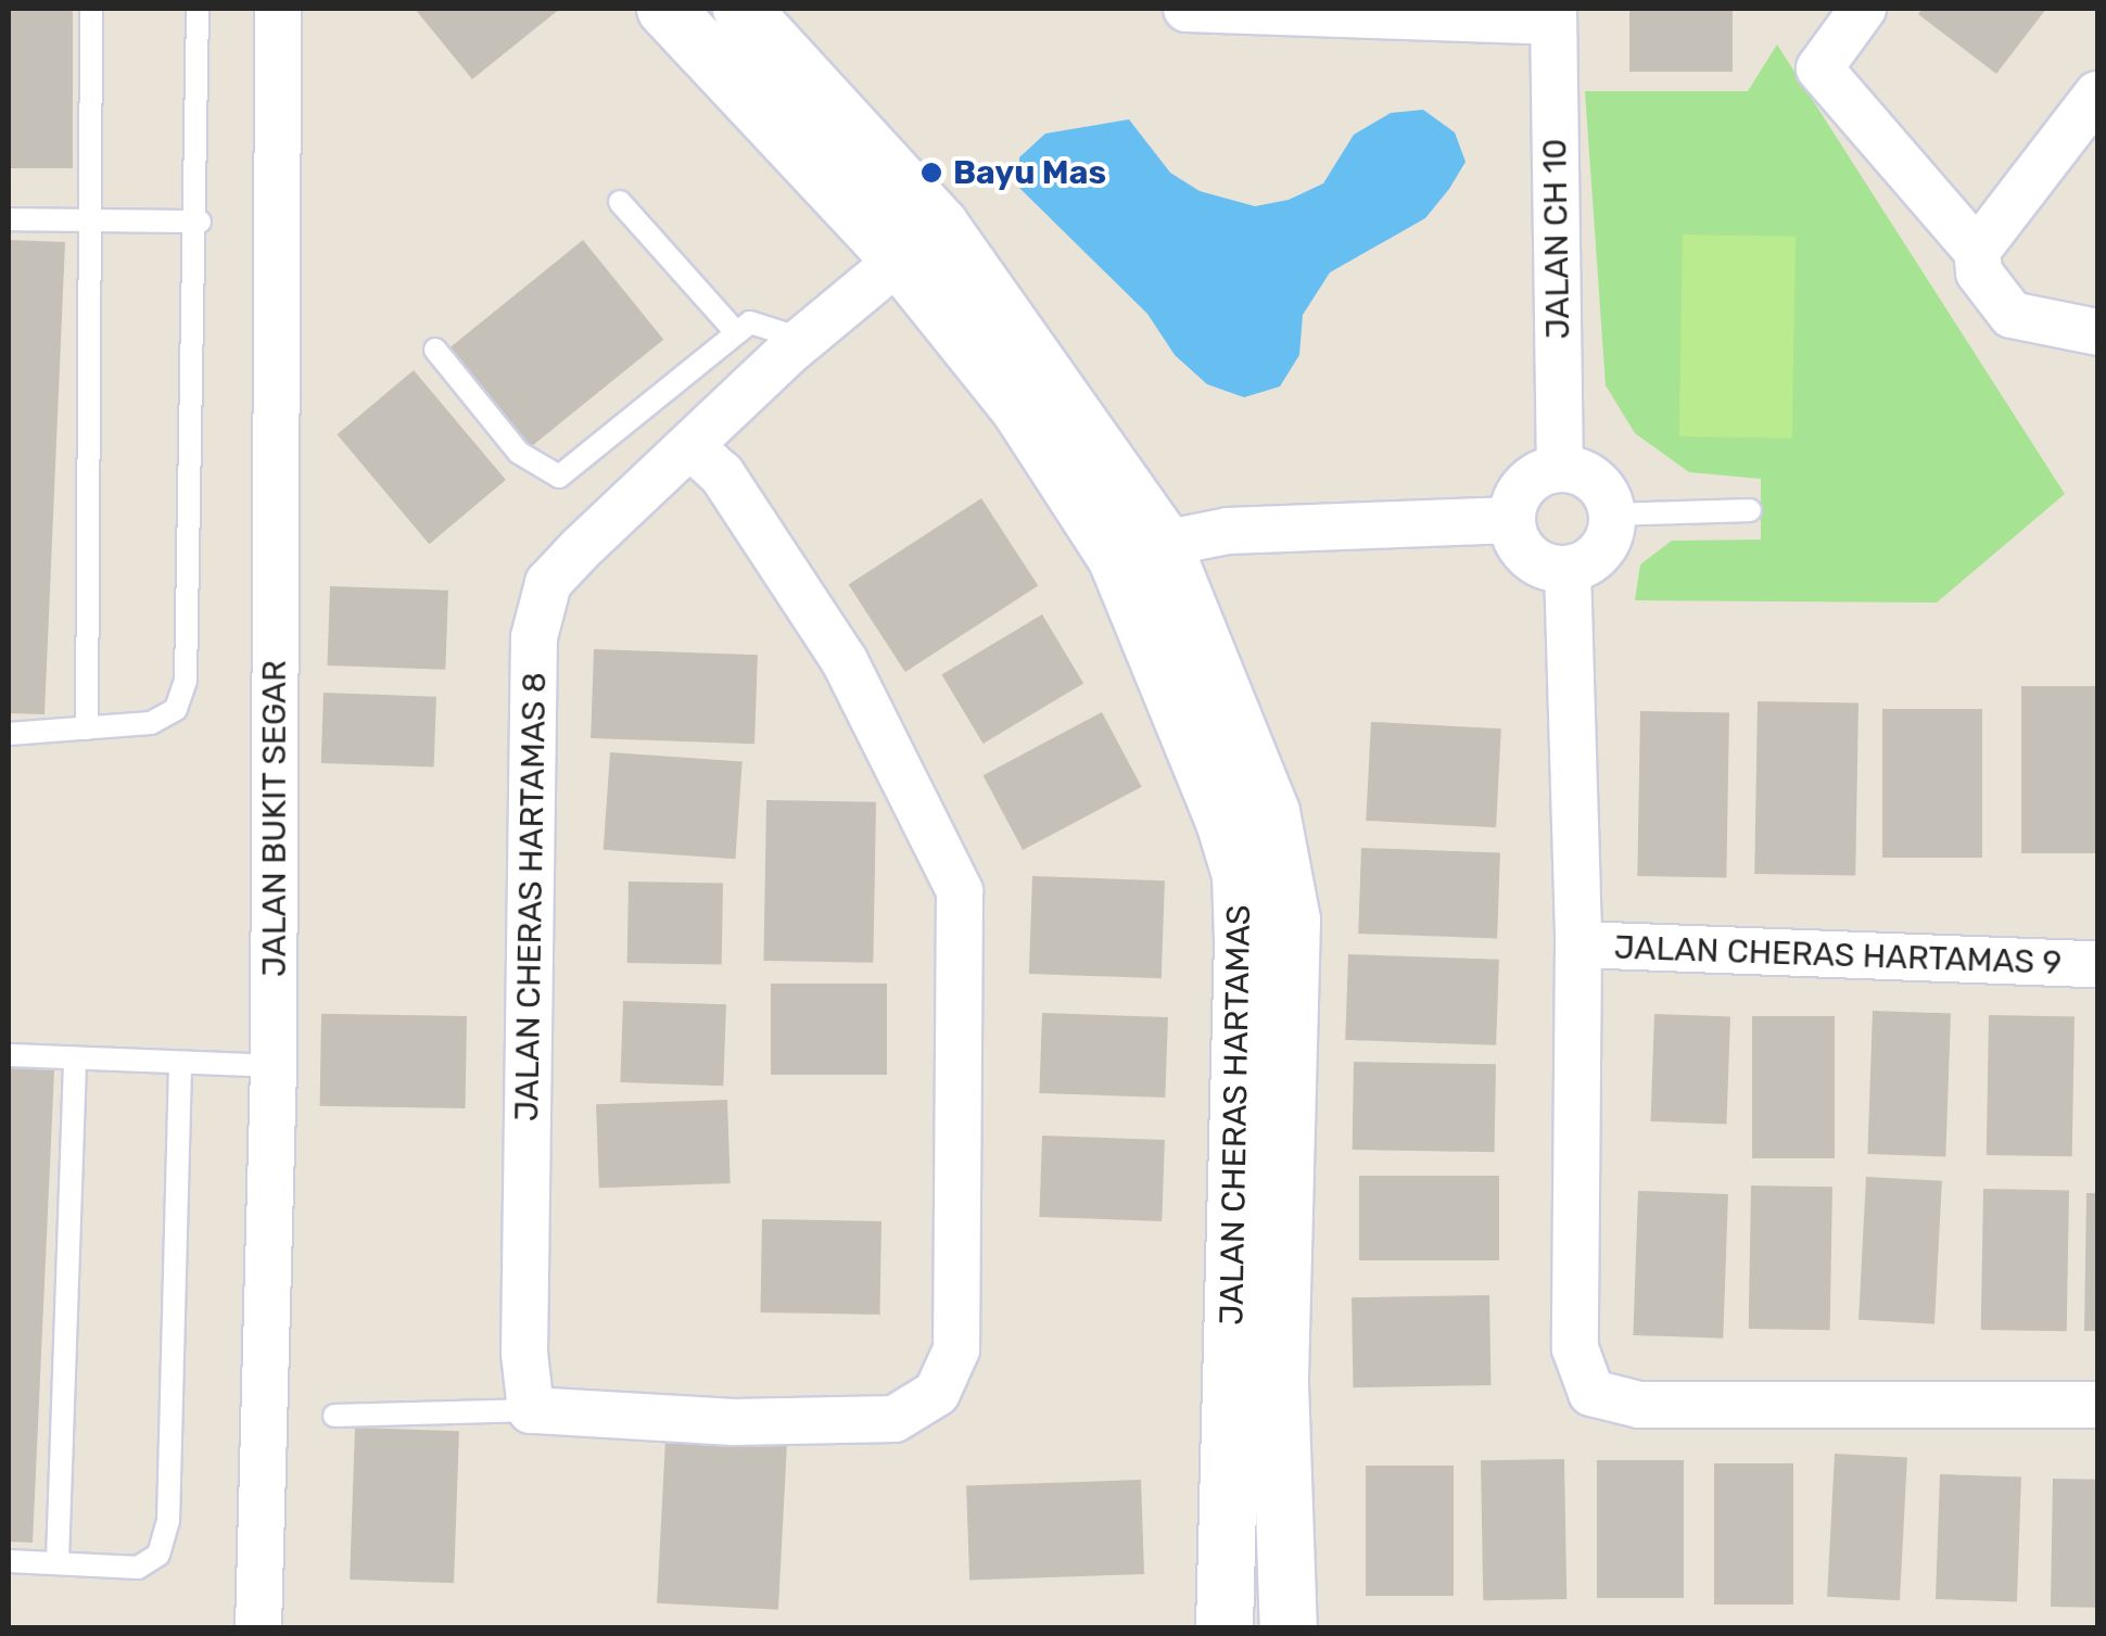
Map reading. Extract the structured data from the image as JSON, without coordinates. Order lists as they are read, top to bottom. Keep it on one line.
{"streets":{"street":["JALAN CH 10","JALAN BUKIT SEGAR","JALAN CHERAS HARTAMAS 8","JALAN CHERAS HARTAMAS 9","JALAN CHERAS HARTAMAS"]},"crossings":[["JALAN CH 10","JALAN CHERAS HARTAMAS 9"],["JALAN CHERAS HARTAMAS 8","JALAN CHERAS HARTAMAS"]],"places":["Bayu Mas"]}
